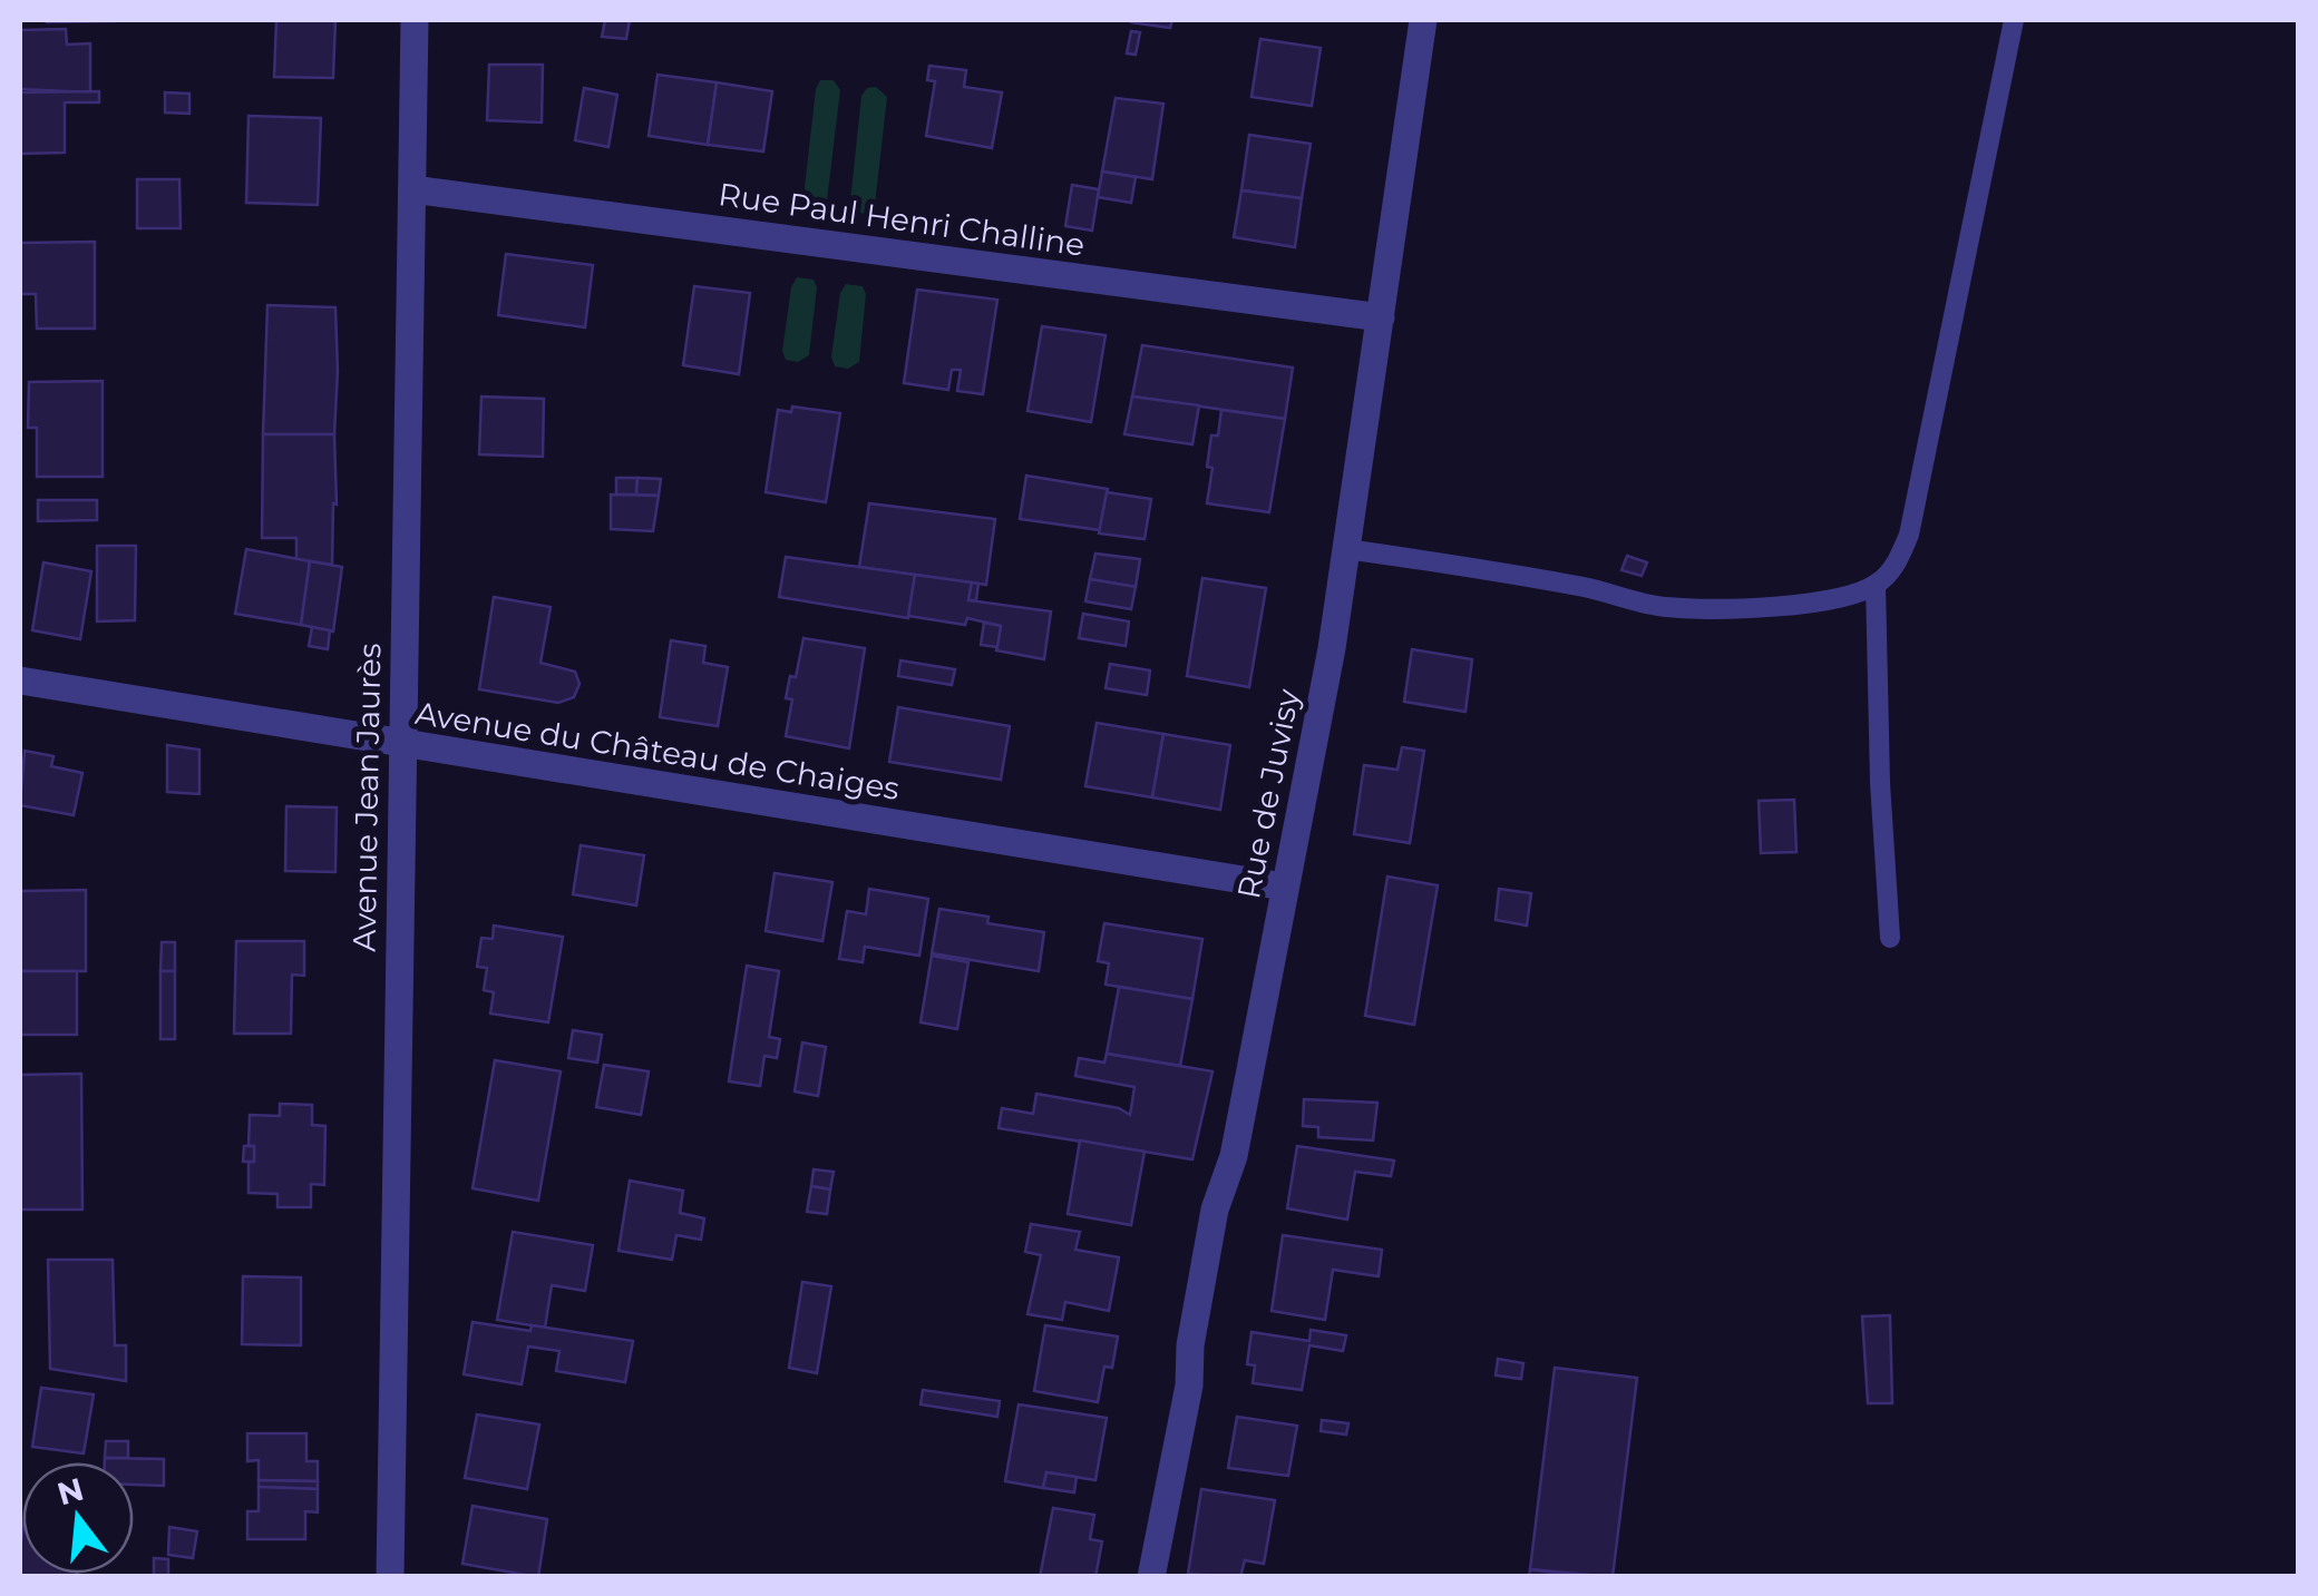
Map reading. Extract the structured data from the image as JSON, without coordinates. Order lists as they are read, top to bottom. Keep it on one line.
{"streets":{"street":["Rue Paul Henri Challine","Avenue du Château de Chaiges","Rue de Juvisy","Avenue Jean Jaurès"]},"crossings":[["Rue Paul Henri Challine","Rue de Juvisy"],["Rue Paul Henri Challine","Avenue Jean Jaurès"],["Avenue du Château de Chaiges","Rue de Juvisy"],["Avenue du Château de Chaiges","Avenue Jean Jaurès"]],"north":"top"}
